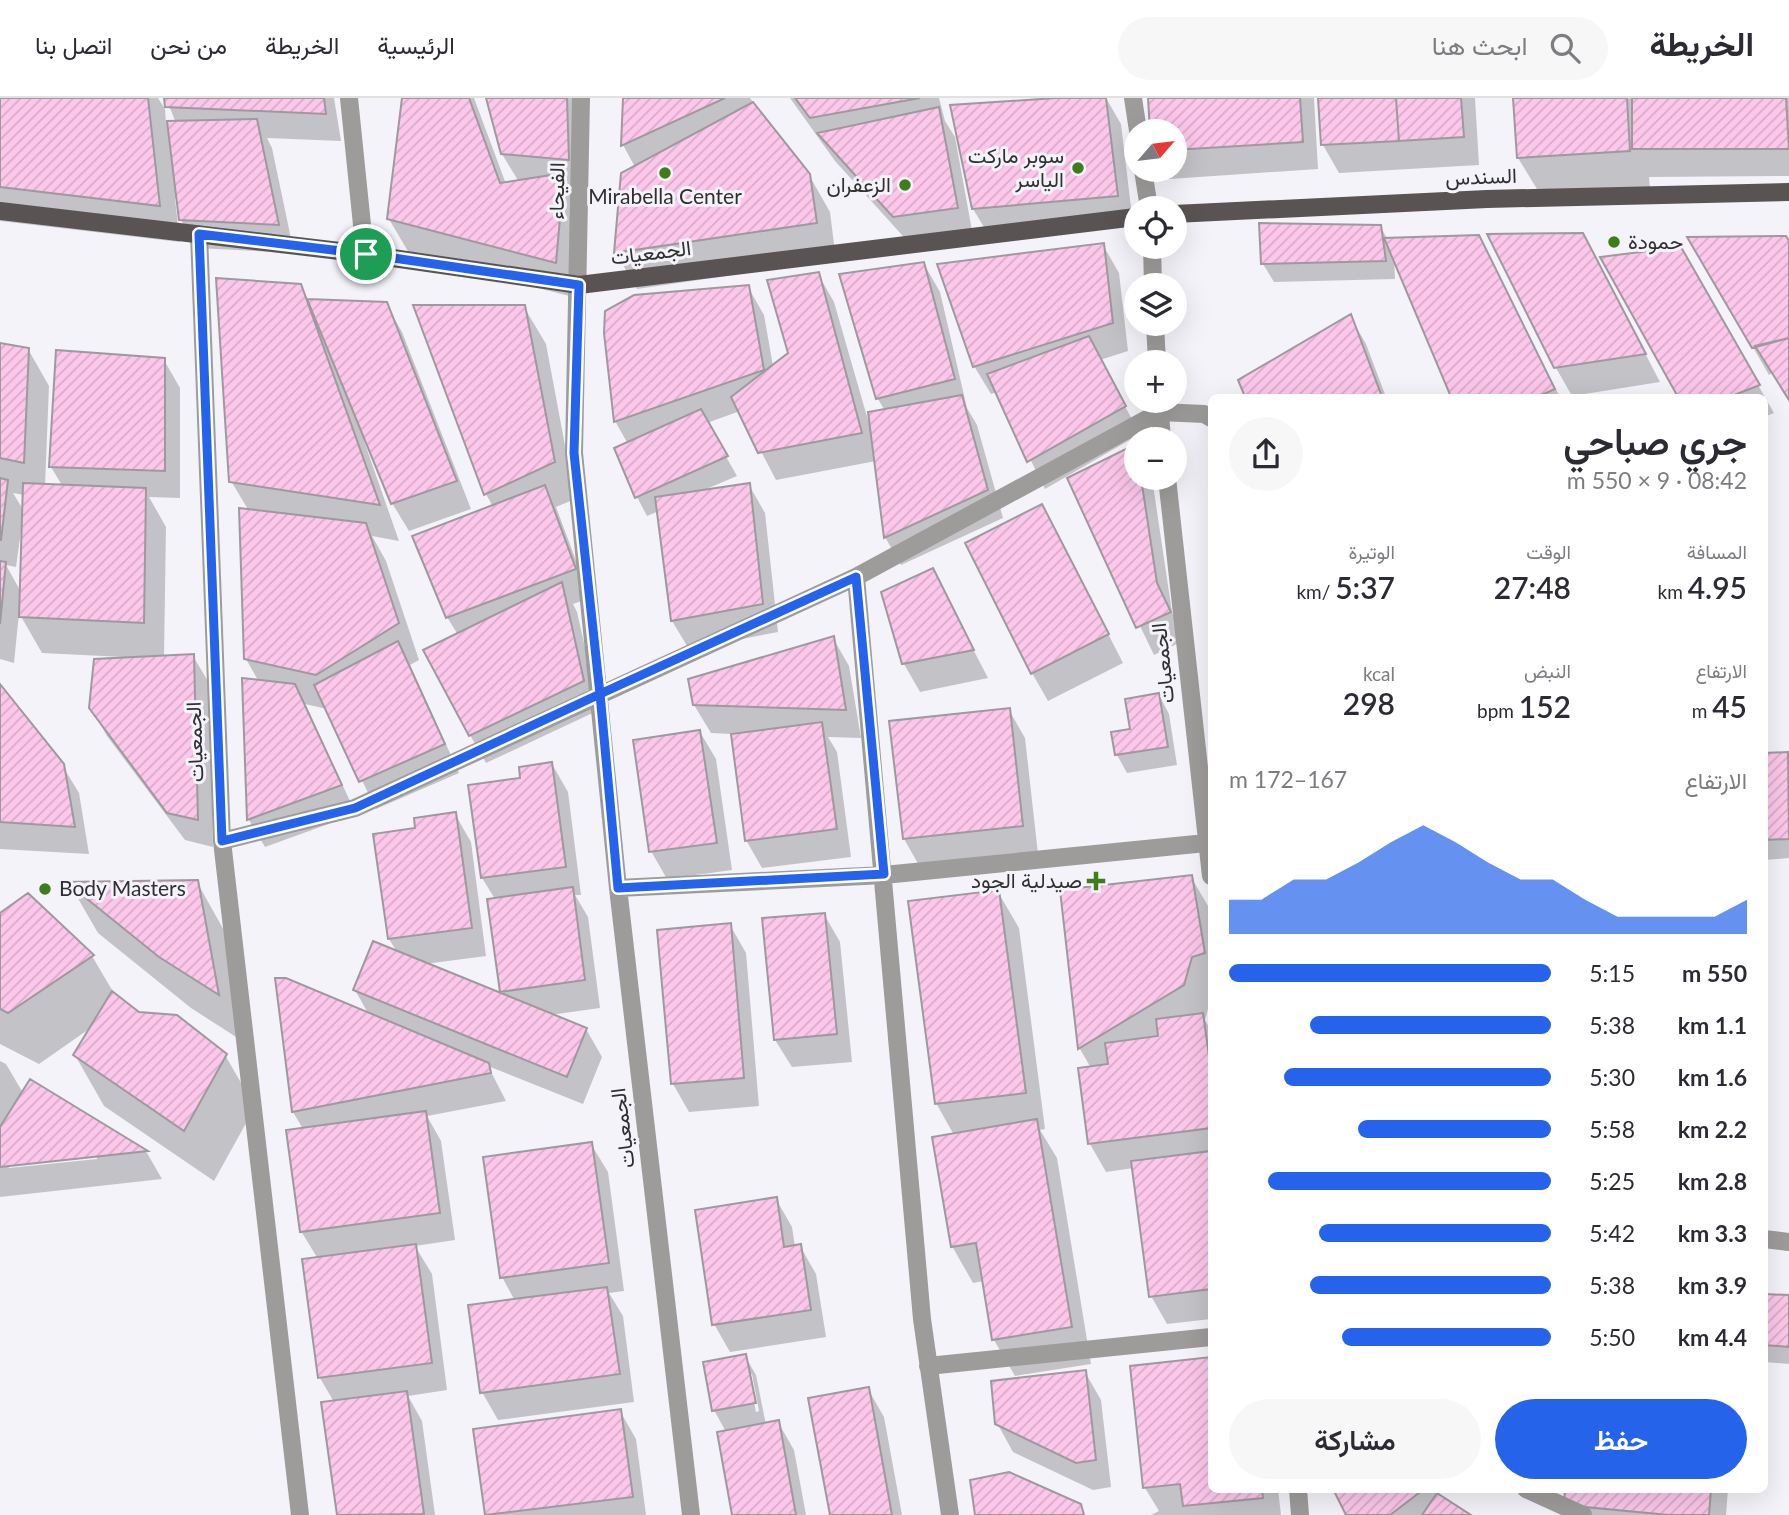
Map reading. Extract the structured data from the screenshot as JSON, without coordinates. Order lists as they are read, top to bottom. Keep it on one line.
{"streets":{"main road":["السندس","الجمعيات"],"street":["الفيحاء"]},"crossings":[["الفيحاء","الجمعيات"]],"places":{"other":["سوبر ماركت الياسر","Mirabella Center","الزعفران","حمودة","Body Masters"],"health":["صيدلية الجود"]},"north":"top right","page":{"header":"الخريطة","search":"ابحث هنا","nav":["الرئيسية","الخريطة","من نحن","اتصل بنا"],"map_buttons":["+","−"],"heading":["جري صباحي","08:42 · 9 × 550 m"],"stats":[["المسافة","4.95 km"],["الوقت","27:48"],["الوتيرة","5:37 /km"],["الارتفاع","45 m"],["النبض","152 bpm"],["kcal","298"]],"chart":["الارتفاع","167–172 m"],"list":[{"name":"550 m","note":"5:15"},{"name":"1.1 km","note":"5:38"},{"name":"1.6 km","note":"5:30"},{"name":"2.2 km","note":"5:58"},{"name":"2.8 km","note":"5:25"},{"name":"3.3 km","note":"5:42"},{"name":"3.9 km","note":"5:38"},{"name":"4.4 km","note":"5:50"}],"buttons":["حفظ","مشاركة"]}}
